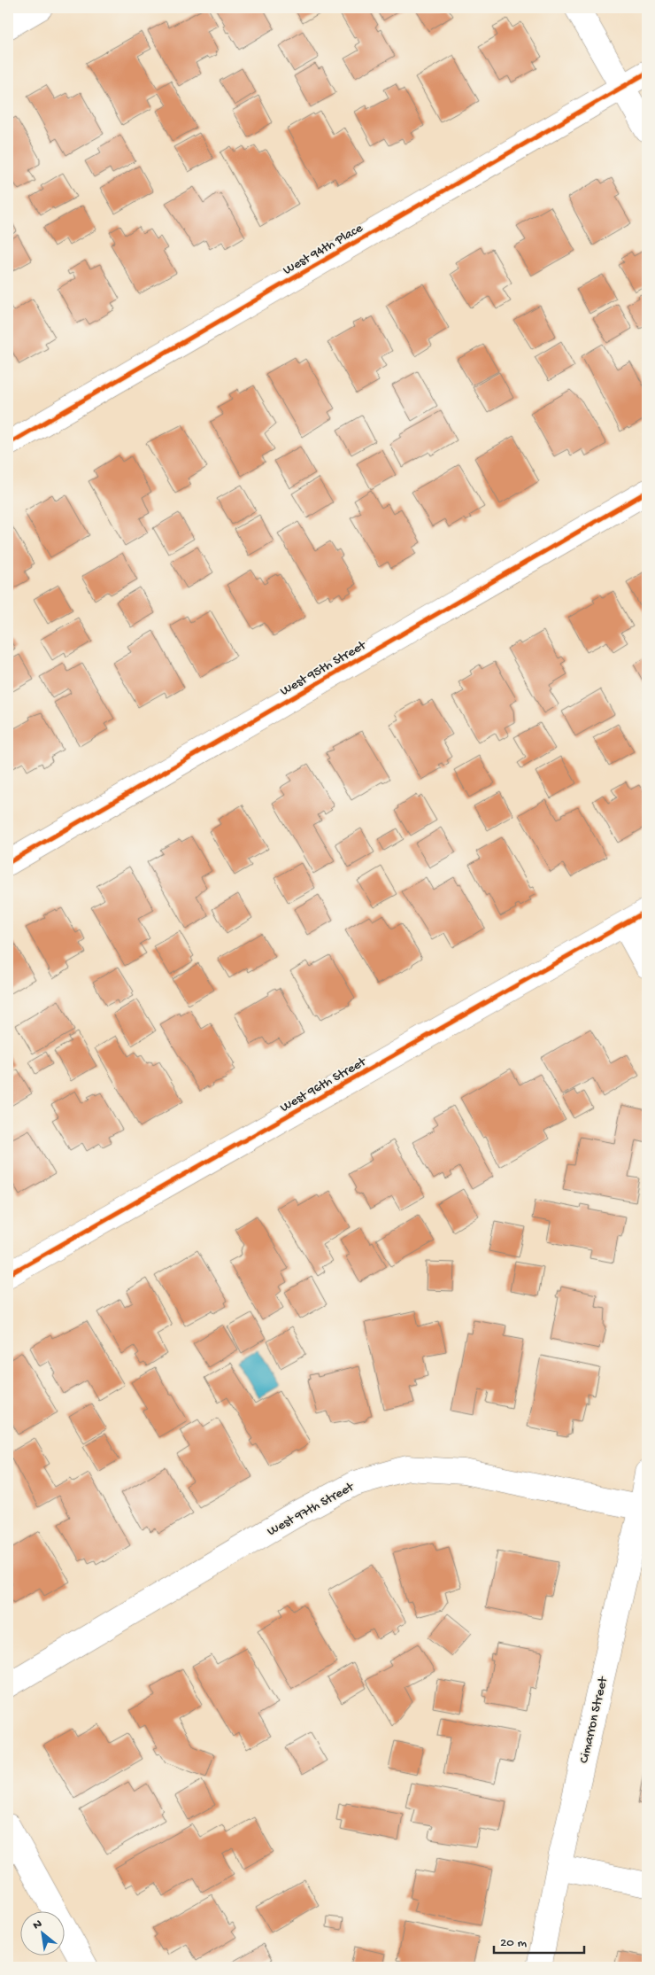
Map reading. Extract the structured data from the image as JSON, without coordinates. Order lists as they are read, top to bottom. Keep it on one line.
{"streets":{"street":["West 94th Place","West 95th Street","West 96th Street","West 97th Street","Cimarron Street"]},"crossings":[["West 97th Street","Cimarron Street"]],"scale_bar":"20 m","north":"top left"}
